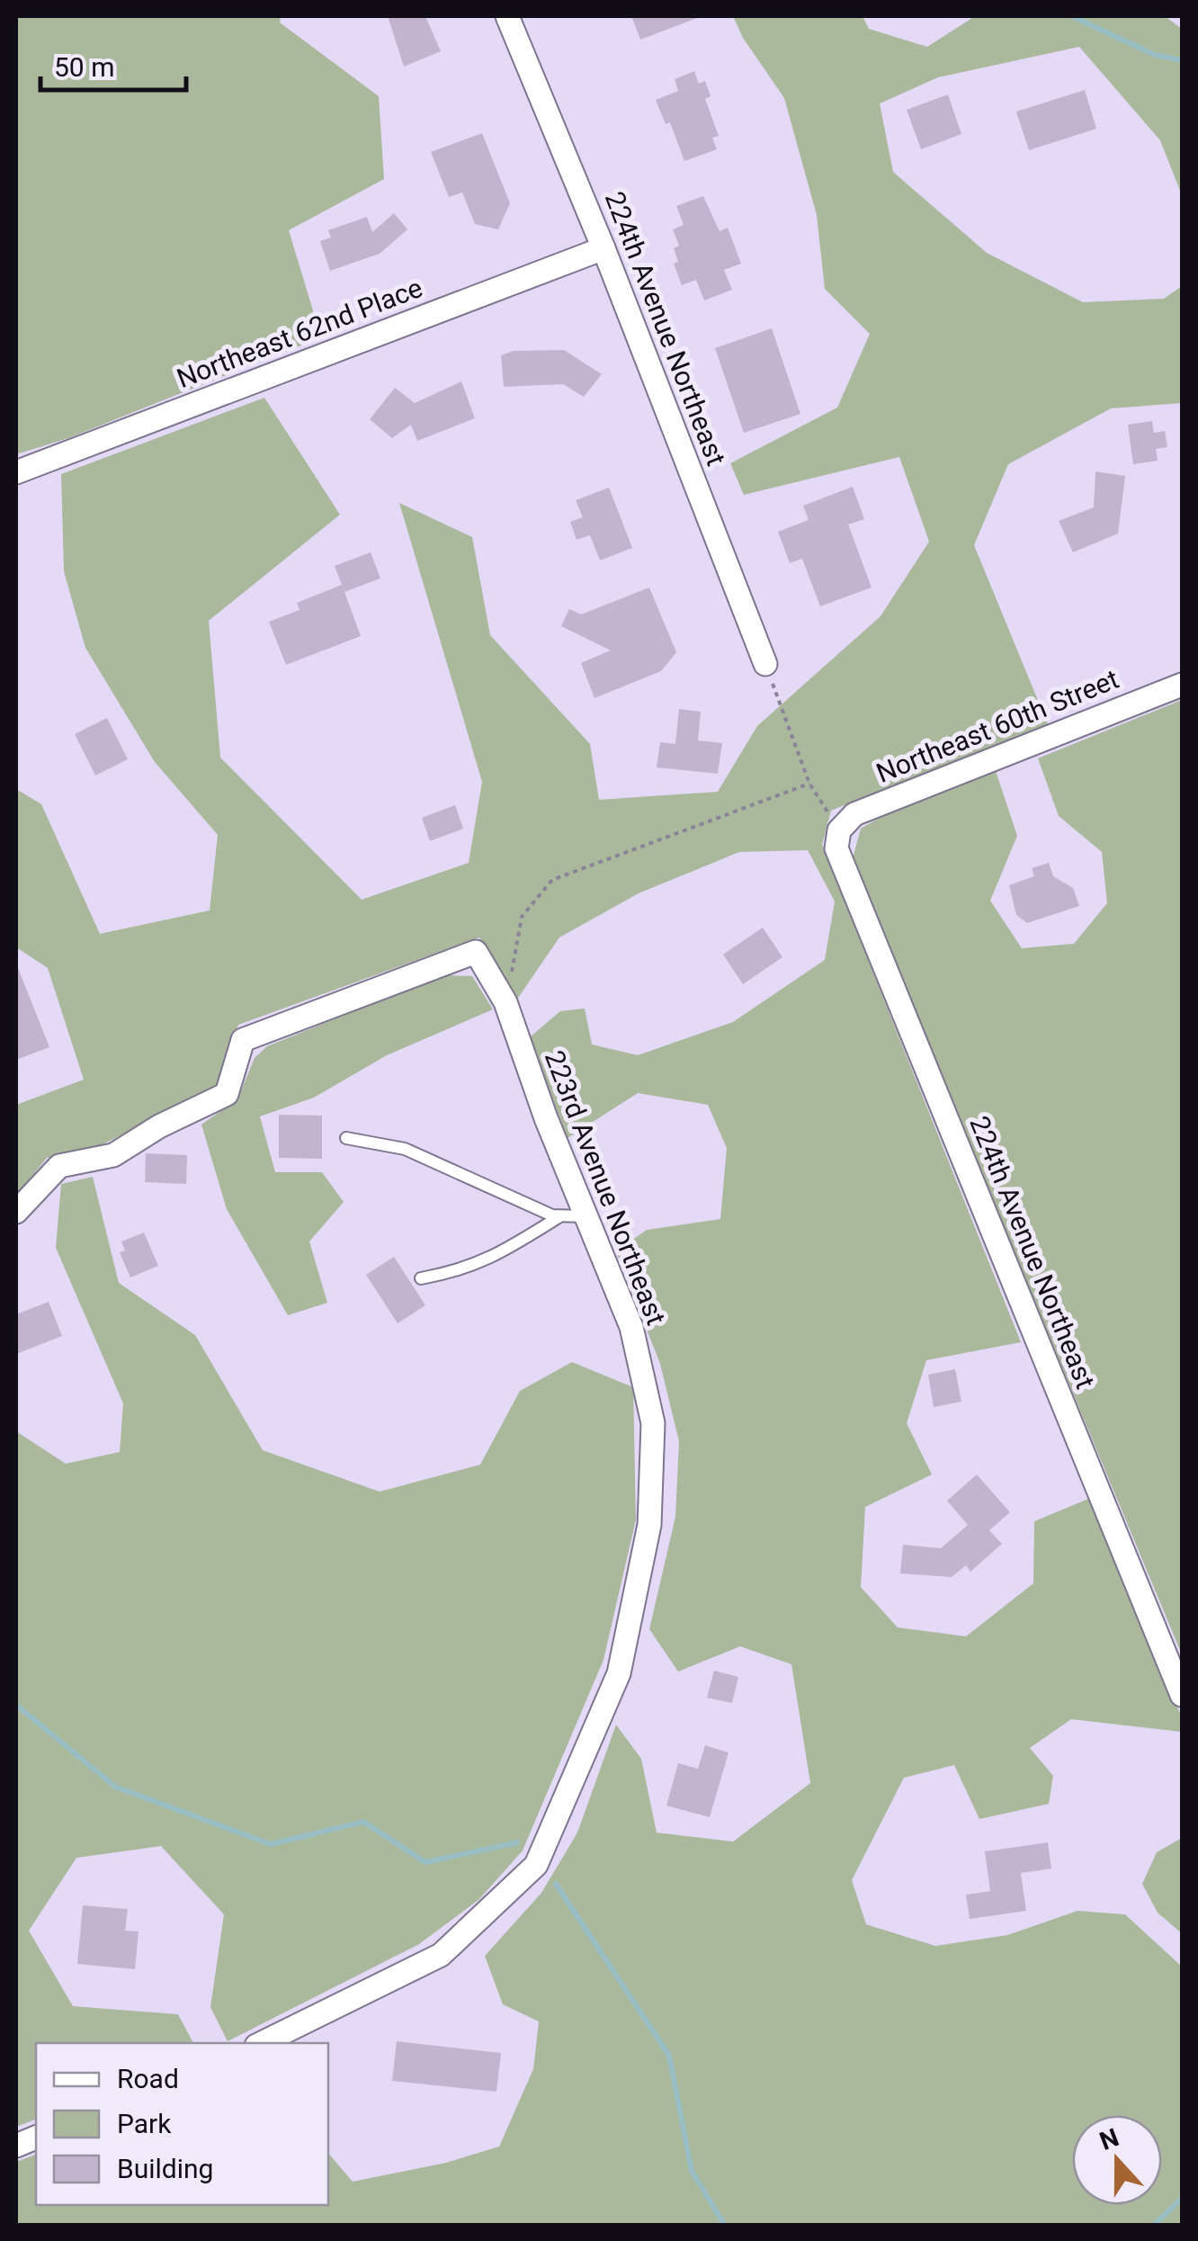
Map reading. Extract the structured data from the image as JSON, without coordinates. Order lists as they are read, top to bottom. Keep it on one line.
{"streets":{"street":["224th Avenue Northeast","Northeast 62nd Place","Northeast 60th Street","223rd Avenue Northeast"]},"crossings":[["224th Avenue Northeast","Northeast 62nd Place"],["224th Avenue Northeast","Northeast 60th Street"]],"legend":["Road","Park","Building"],"scale_bar":"50 m","north":"top"}
